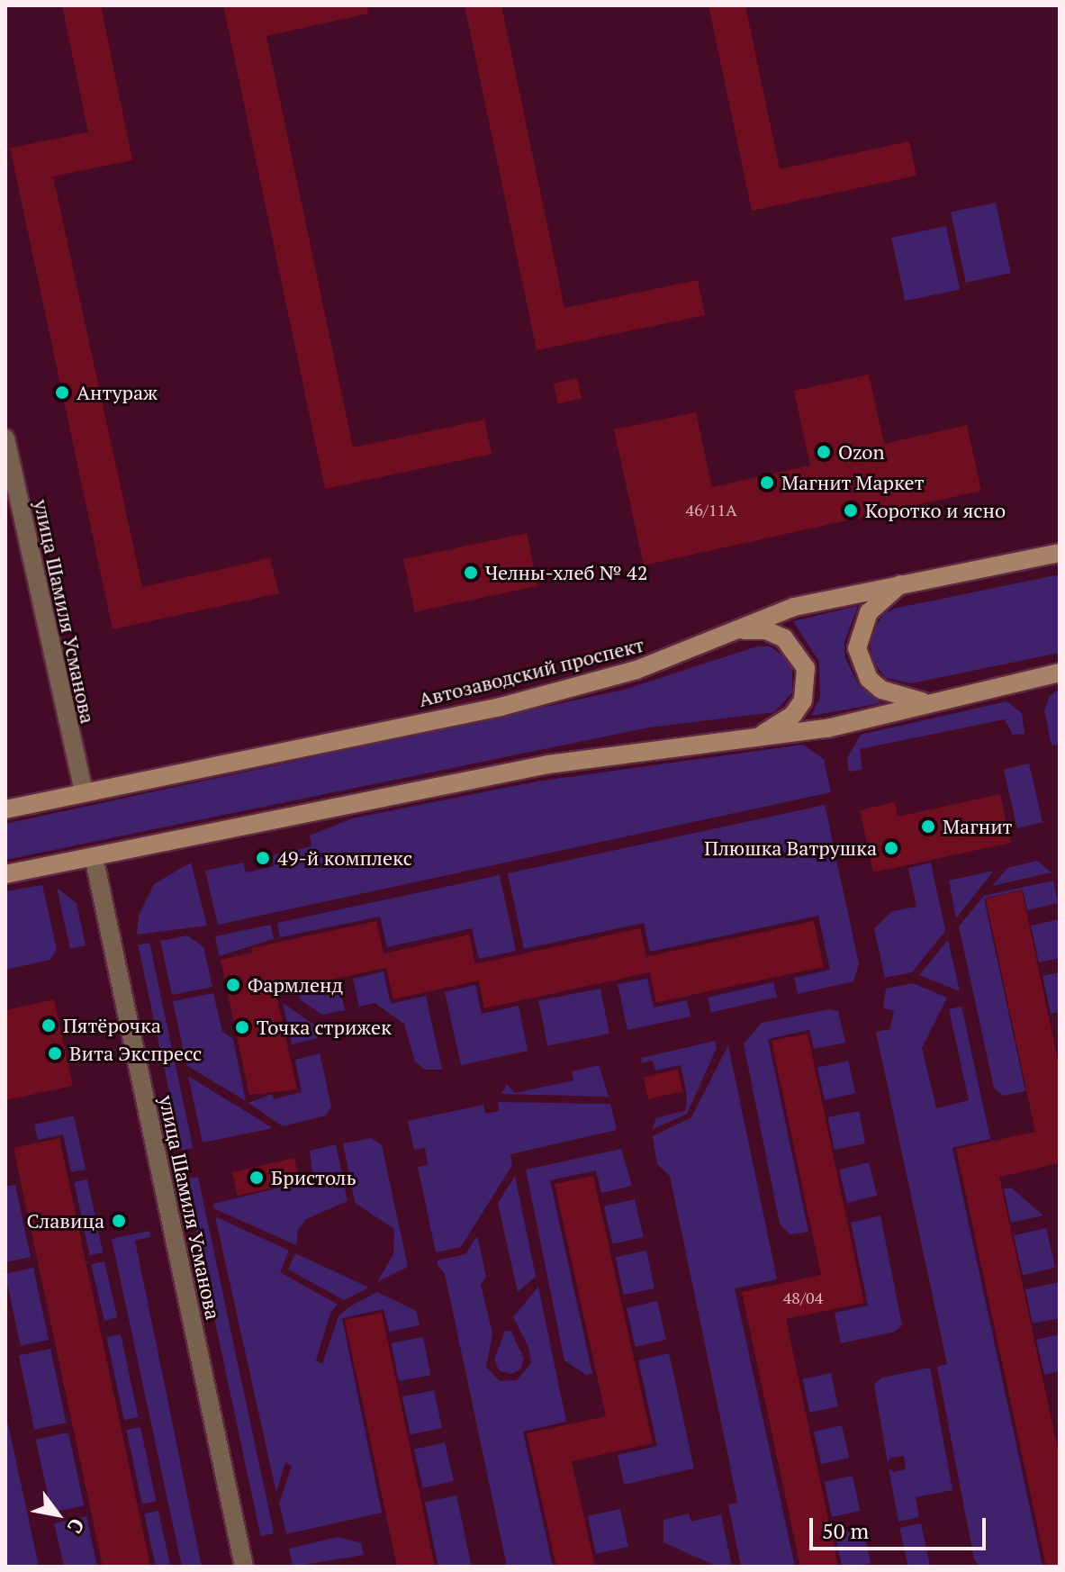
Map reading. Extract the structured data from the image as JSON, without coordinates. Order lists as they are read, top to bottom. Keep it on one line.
{"streets":{"street":["улица Шамиля Усманова","Автозаводский проспект"]},"crossings":[["улица Шамиля Усманова","Автозаводский проспект"]],"places":["Антураж","Ozon","Магнит Маркет","Коротко и ясно","Челны-хлеб № 42","Магнит","Плюшка Ватрушка","49-й комплекс","Фармленд","Пятёрочка","Точка стрижек","Вита Экспресс","Бристоль","Славица"],"house_numbers":["46/11А","48/04"],"scale_bar":"50 m","north":"bottom right"}
